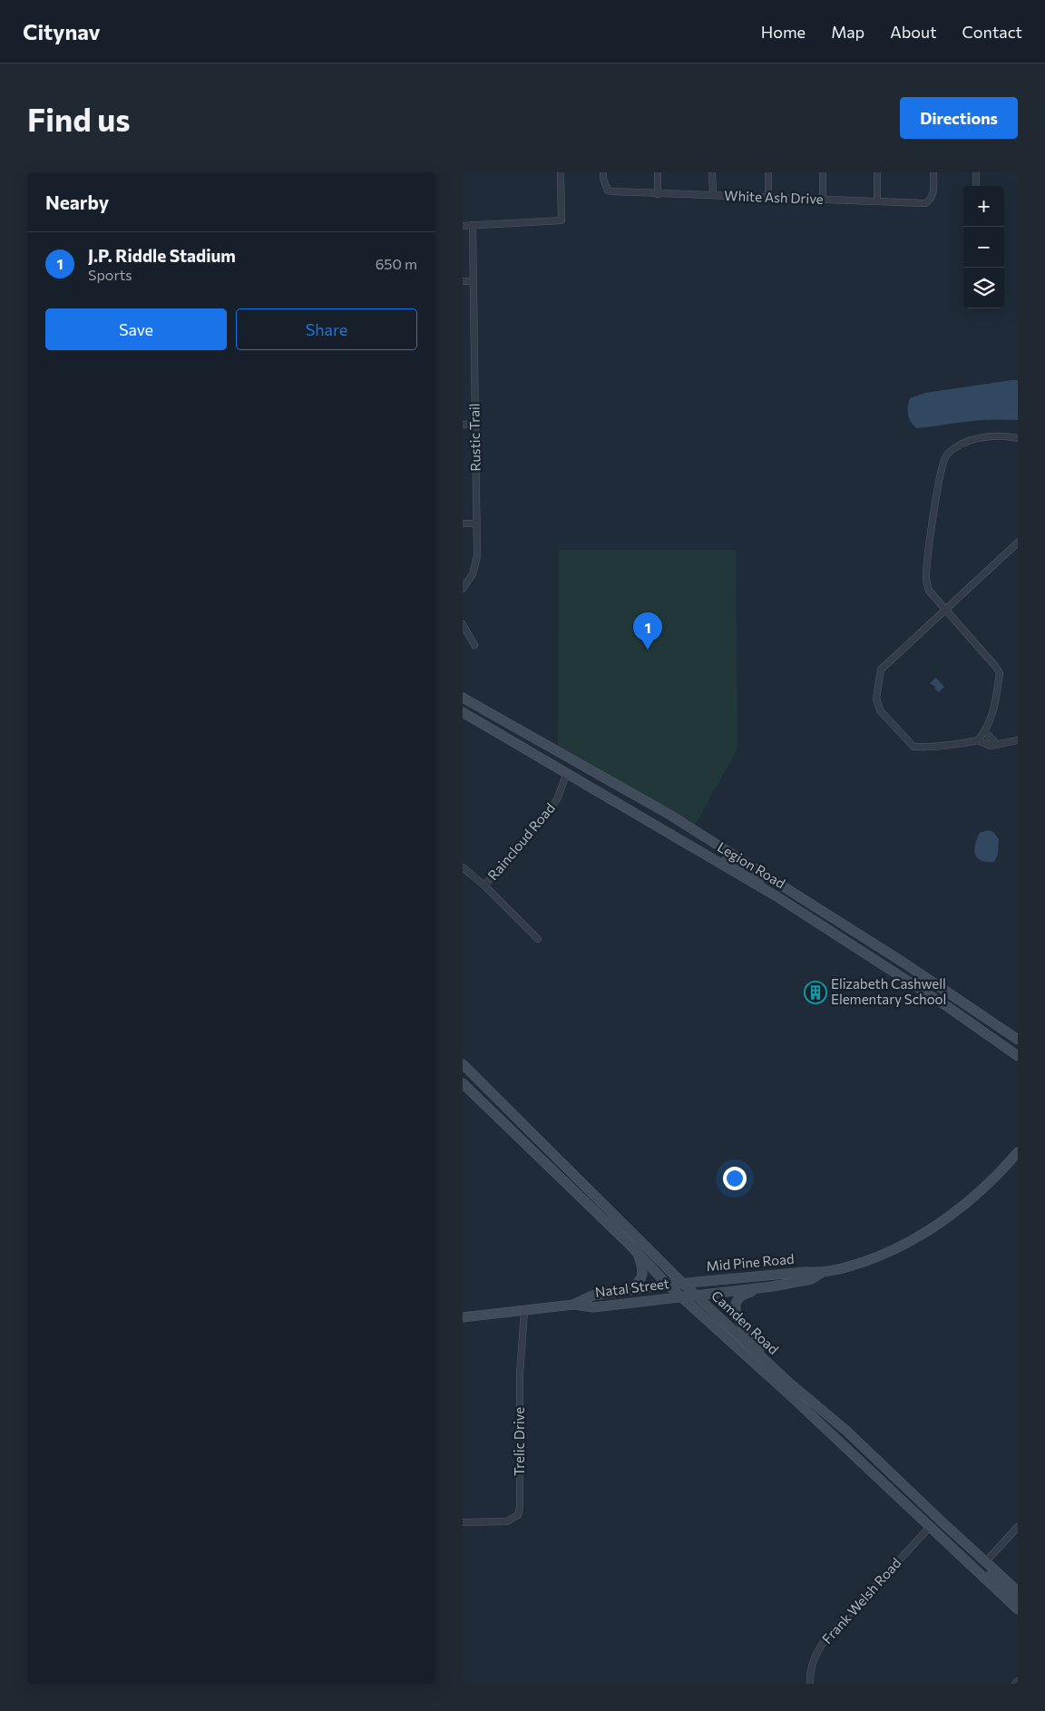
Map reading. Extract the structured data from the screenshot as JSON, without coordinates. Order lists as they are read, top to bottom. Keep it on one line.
{"streets":{"main road":["Legion Road","Mid Pine Road","Natal Street","Camden Road"],"street":["White Ash Drive","Rustic Trail","Raincloud Road","Trelic Drive","Frank Welsh Road"]},"crossings":[["Raincloud Road","Legion Road"],["Mid Pine Road","Natal Street"],["Mid Pine Road","Camden Road"],["Natal Street","Camden Road"],["Natal Street","Trelic Drive"],["Camden Road","Frank Welsh Road"]],"places":{"building":["Elizabeth Cashwell Elementary School"]},"page":{"header":"Citynav","nav":["Home","Map","About","Contact"],"buttons":["Directions",["Save","Share"]],"title":"Find us","heading":"Nearby","map_buttons":["+","−"],"list":[{"mark":"1","name":"J.P. Riddle Stadium","note":"Sports","value":"650 m"}],"pins":"1"}}
